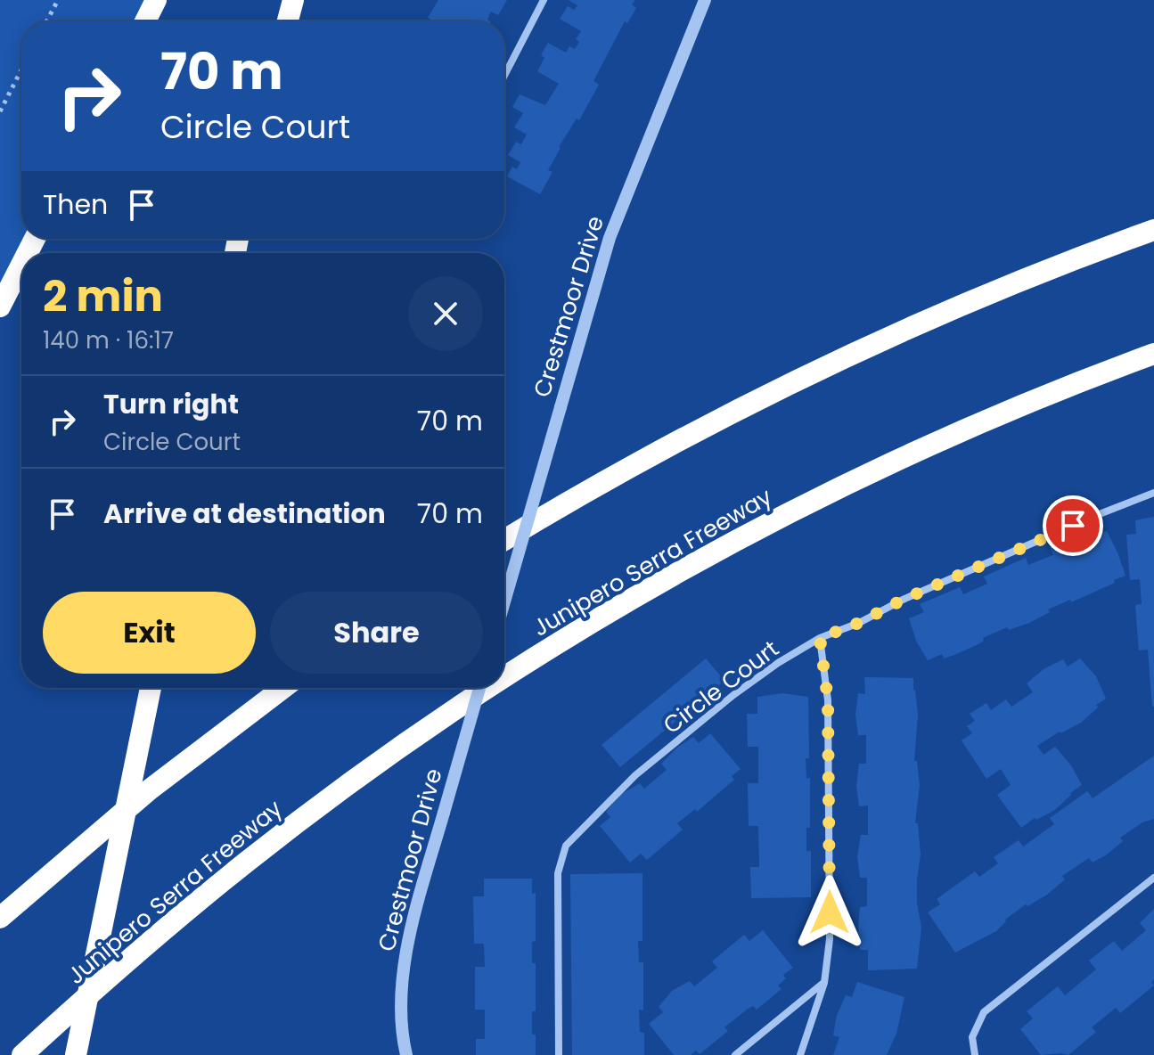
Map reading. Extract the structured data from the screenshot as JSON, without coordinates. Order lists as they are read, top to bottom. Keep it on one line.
{"streets":{"highway":["Junipero Serra Freeway"],"street":["Crestmoor Drive","Circle Court"]},"page":{"turn":["70 m","Circle Court"],"then":"Then","heading":["2 min","140 m · 16:17"],"list":[{"name":"Turn right","note":"Circle Court","value":"70 m"},{"name":"Arrive at destination","value":"70 m"}],"buttons":["Exit","Share"]}}
